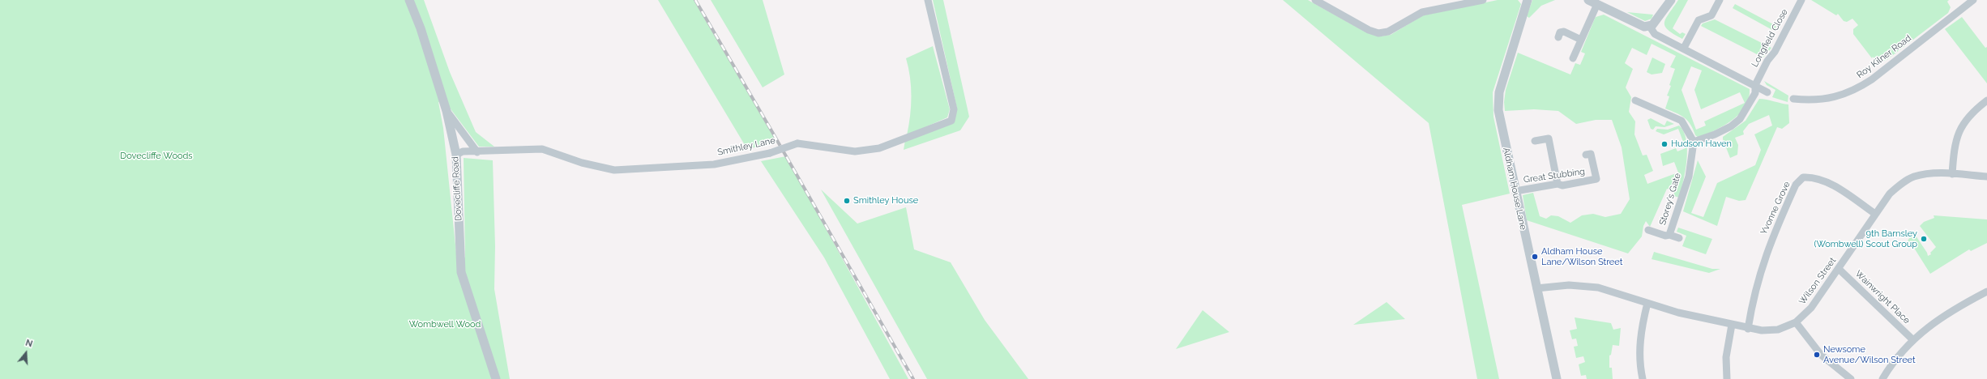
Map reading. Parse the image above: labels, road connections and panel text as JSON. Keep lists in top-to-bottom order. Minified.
{"streets":{"street":["Longfield Close","Roy Kilner Road","Smithley Lane","Great Stubbing","Dovecliffe Road","Aldham House Lane","Storey's Gate","Yvonne Grove","Wilson Street","Wainwright Place"]},"crossings":[["Smithley Lane","Dovecliffe Road"],["Great Stubbing","Aldham House Lane"],["Aldham House Lane","Wilson Street"],["Yvonne Grove","Wilson Street"],["Wilson Street","Wainwright Place"]],"parks":["Dovecliffe Woods","Wombwell Wood"],"places":["Hudson Haven","Smithley House","9th Barnsley (Wombwell) Scout Group","Aldham House Lane/Wilson Street","Newsome Avenue/Wilson Street"],"north":"top"}
